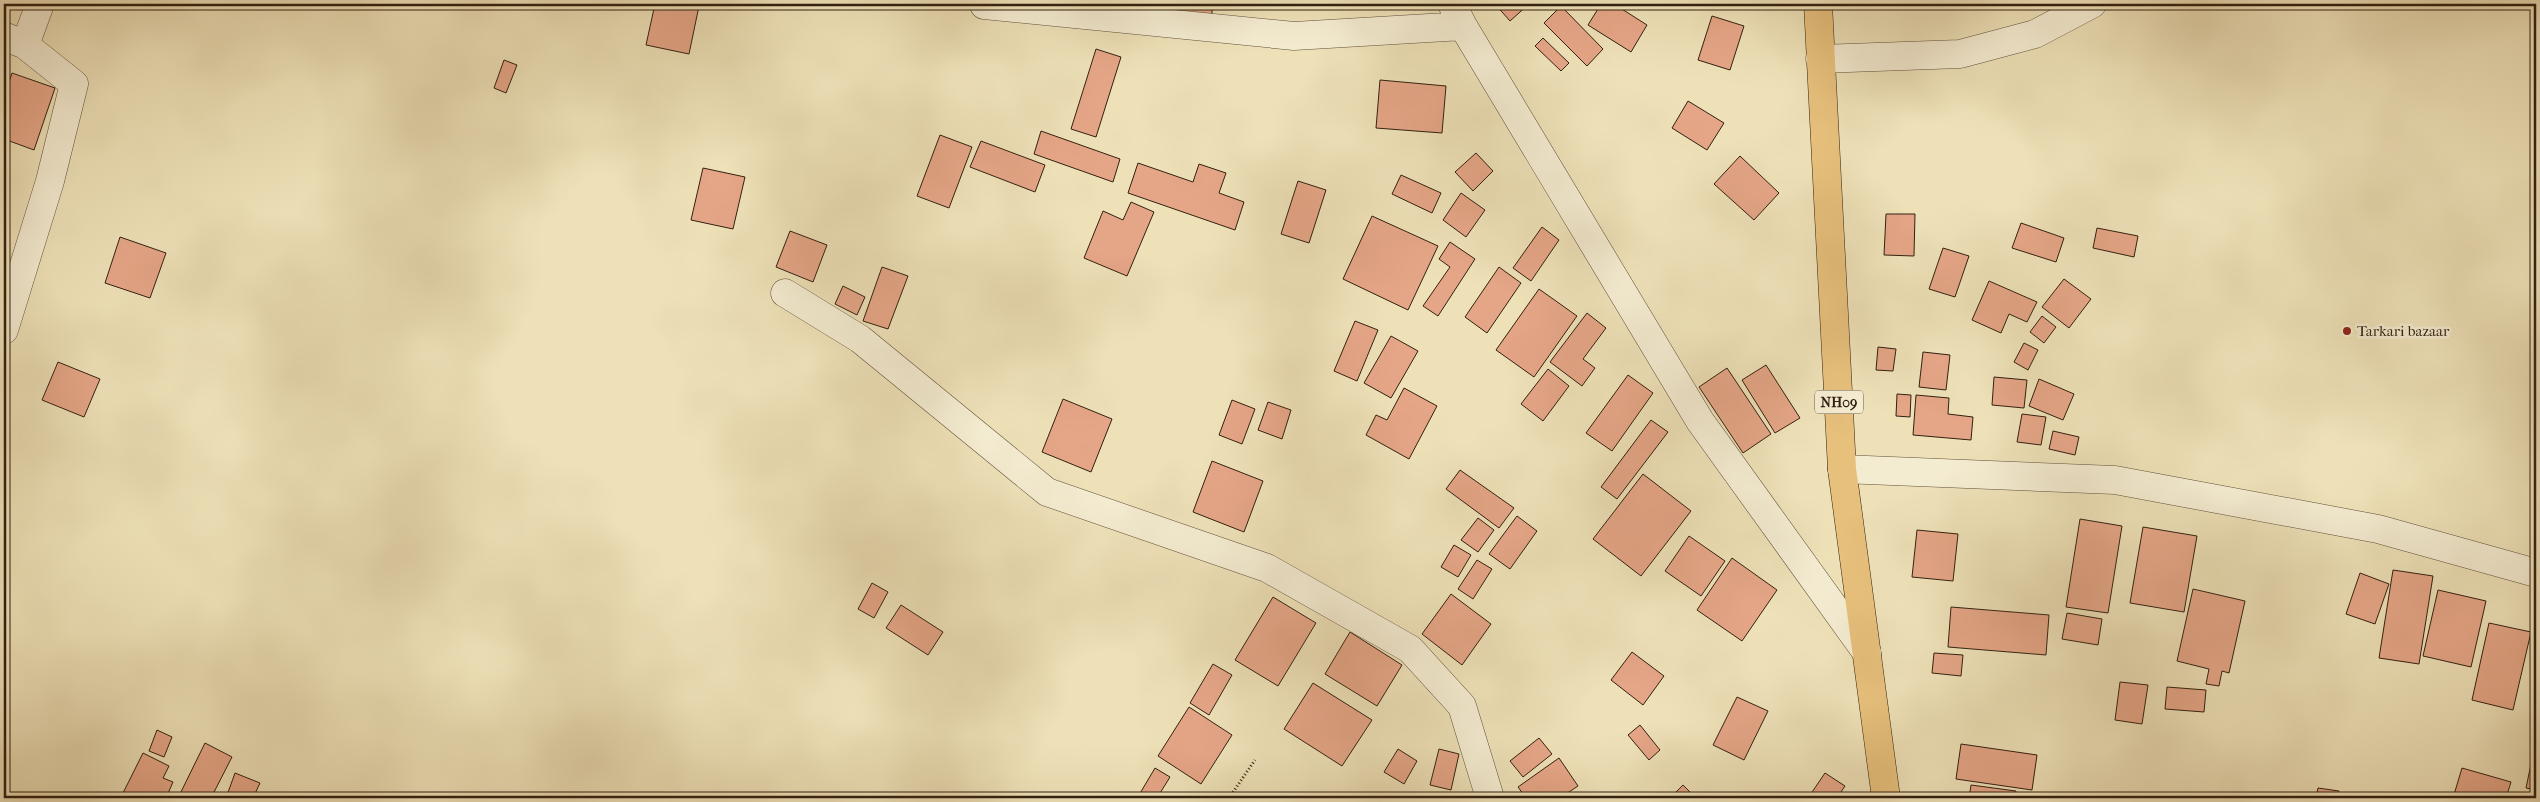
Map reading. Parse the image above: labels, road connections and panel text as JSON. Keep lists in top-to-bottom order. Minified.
{"streets":{"main road":["NH09"]},"places":["Tarkari bazaar"]}
